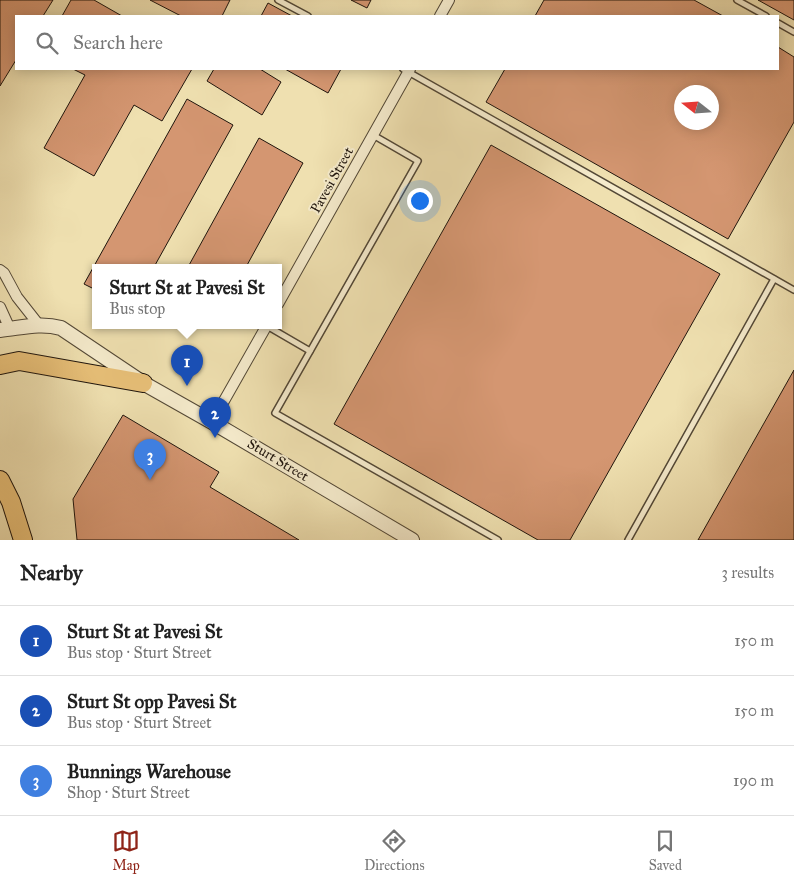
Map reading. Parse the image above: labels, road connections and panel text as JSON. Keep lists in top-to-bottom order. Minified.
{"streets":{"street":["Pavesi Street","Sturt Street"]},"north":"left","page":{"search":"Search here","popup":["Sturt St at Pavesi St","Bus stop"],"pins":["1","2","3"],"heading":["Nearby","3 results"],"list":[{"mark":"1","name":"Sturt St at Pavesi St","note":"Bus stop · Sturt Street","value":"150 m"},{"mark":"2","name":"Sturt St opp Pavesi St","note":"Bus stop · Sturt Street","value":"150 m"},{"mark":"3","name":"Bunnings Warehouse","note":"Shop · Sturt Street","value":"190 m"}],"nav":["Map","Directions","Saved"]}}
